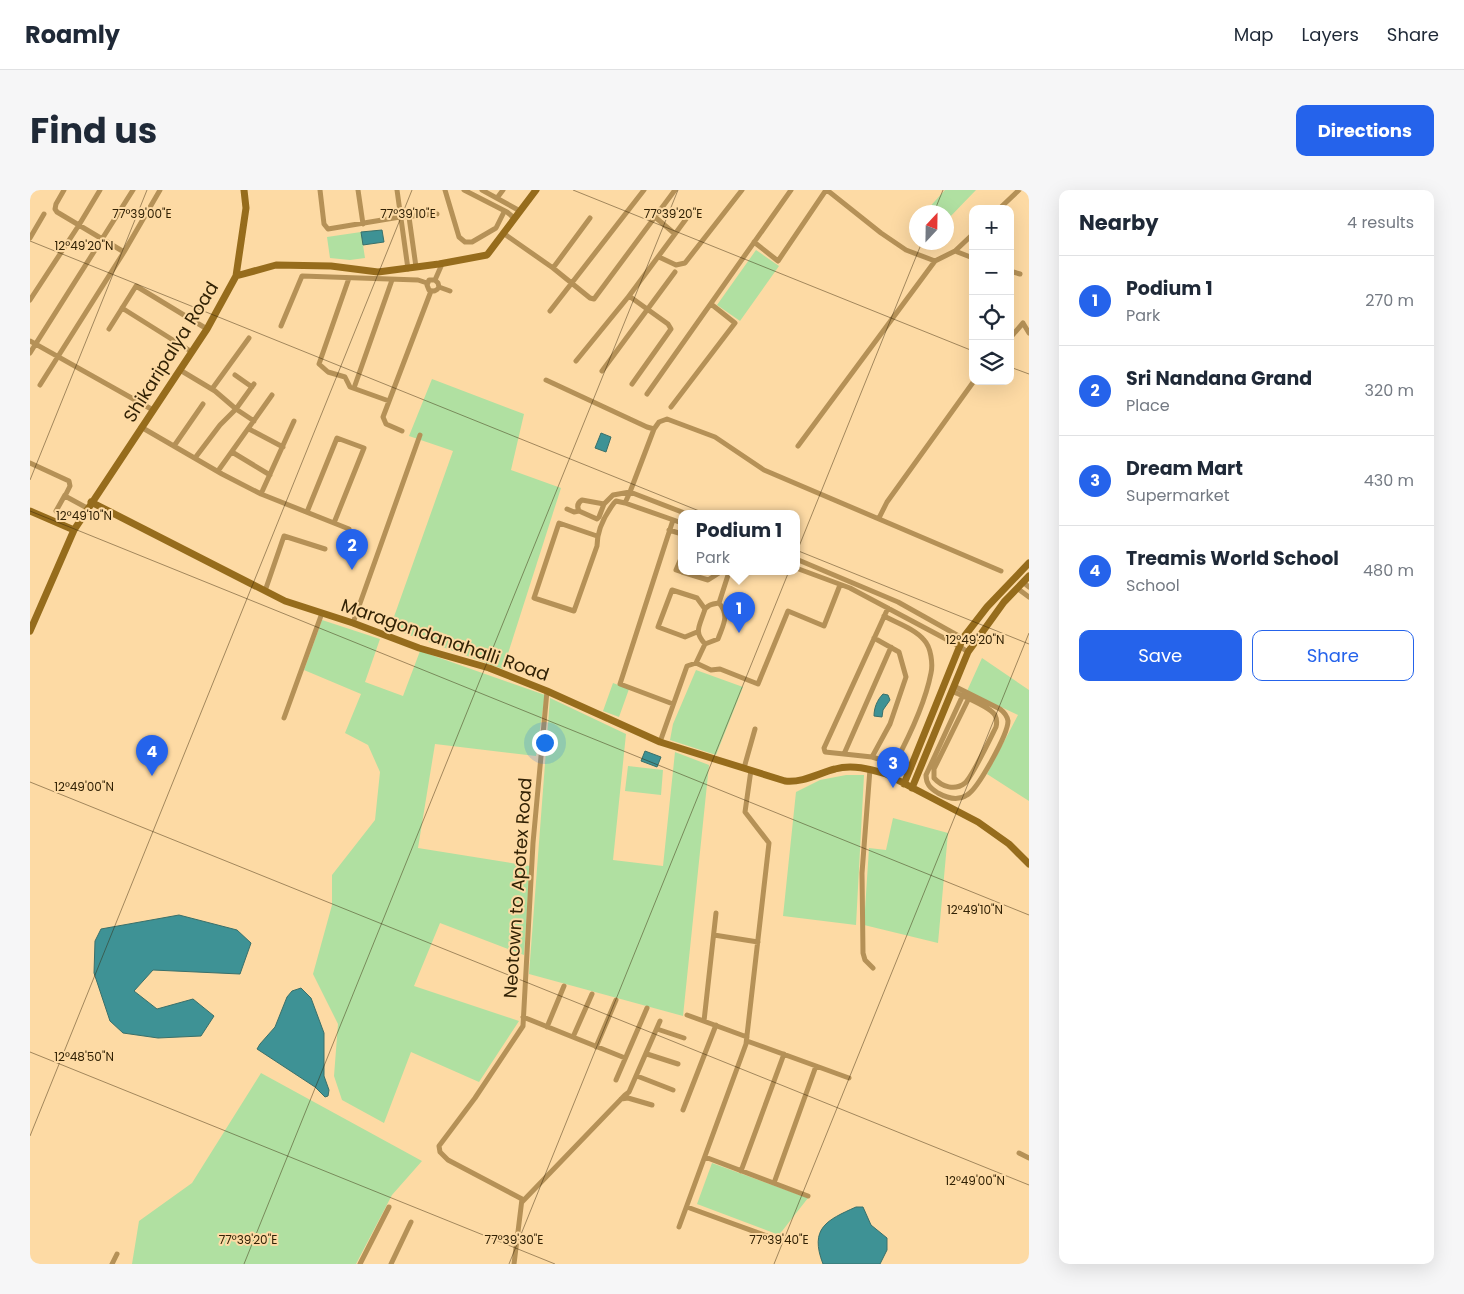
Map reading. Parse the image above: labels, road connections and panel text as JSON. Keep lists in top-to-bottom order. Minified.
{"streets":{"street":["Shikaripalya Road","Maragondanahalli Road","Neotown to Apotex Road"]},"crossings":[["Shikaripalya Road","Maragondanahalli Road"],["Maragondanahalli Road","Neotown to Apotex Road"]],"north":"top","page":{"header":"Roamly","nav":["Map","Layers","Share"],"title":"Find us","buttons":["Directions",["Save","Share"]],"heading":["Nearby","4 results"],"map_buttons":["+","−"],"list":[{"mark":"1","name":"Podium 1","note":"Park","value":"270 m"},{"mark":"2","name":"Sri Nandana Grand","note":"Place","value":"320 m"},{"mark":"3","name":"Dream Mart","note":"Supermarket","value":"430 m"},{"mark":"4","name":"Treamis World School","note":"School","value":"480 m"}],"popup":["Podium 1","Park"],"pins":["2","1","4","3"]},"coordinates":["77°39'00\"E","77°39'10\"E","77°39'20\"E","12°49'20\"N","12°49'10\"N","12°49'00\"N","12°48'50\"N","77°39'30\"E","77°39'40\"E"]}
